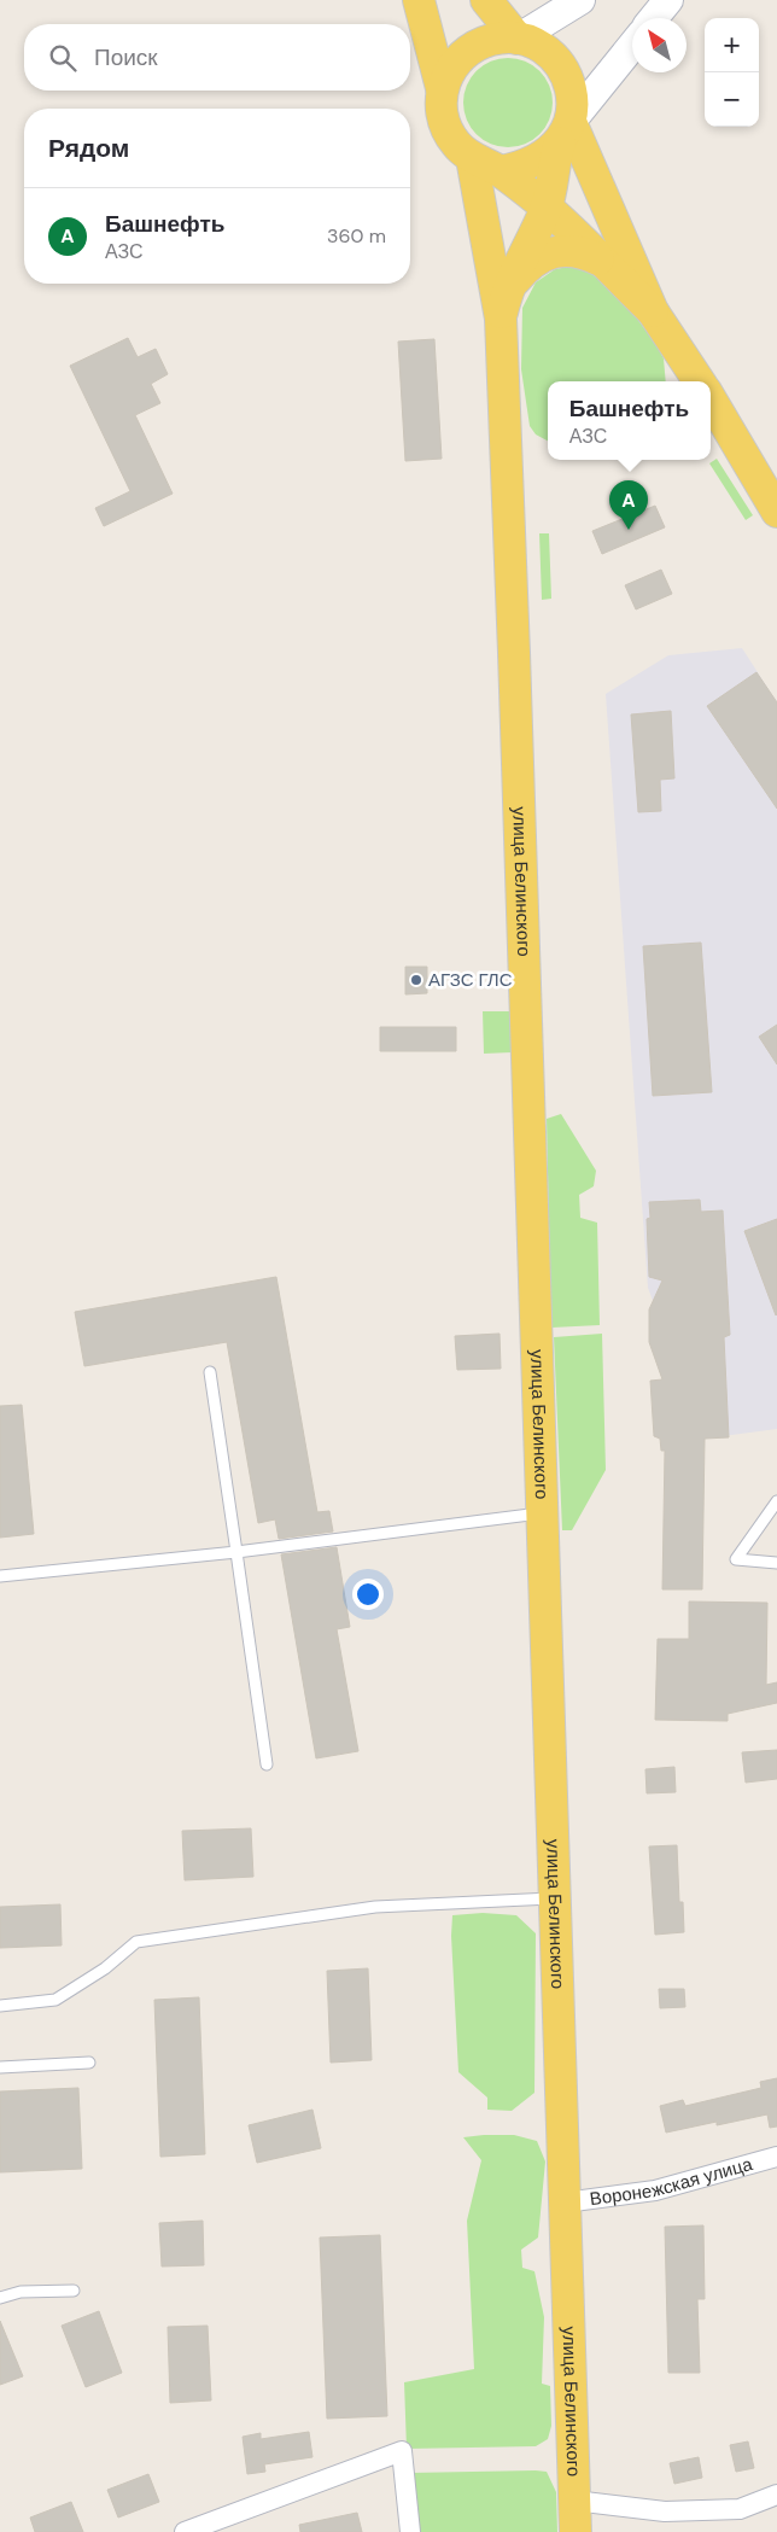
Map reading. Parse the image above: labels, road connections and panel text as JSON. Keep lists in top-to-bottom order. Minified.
{"streets":{"main road":["улица Белинского"],"street":["Воронежская улица"]},"crossings":[["улица Белинского","Воронежская улица"]],"places":["АГЗС ГЛС"],"north":"top left","page":{"map_buttons":["+","−"],"search":"Поиск","heading":"Рядом","list":[{"mark":"A","name":"Башнефть","note":"АЗС","value":"360 m"}],"popup":["Башнефть","АЗС"],"pins":"A"}}
